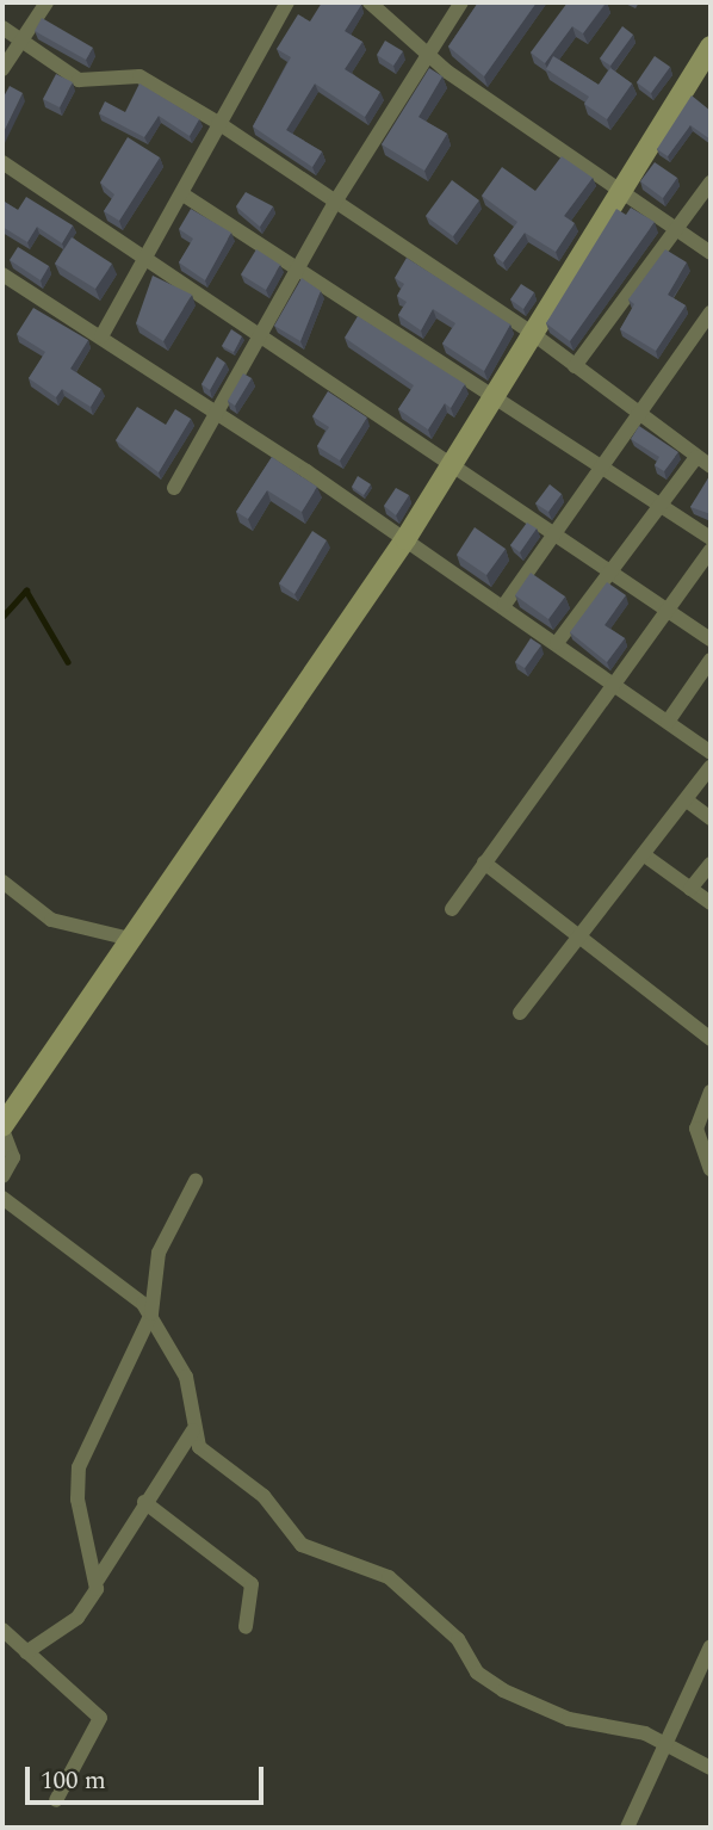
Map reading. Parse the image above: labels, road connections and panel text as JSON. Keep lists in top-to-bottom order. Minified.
{"scale_bar":"100 m"}
